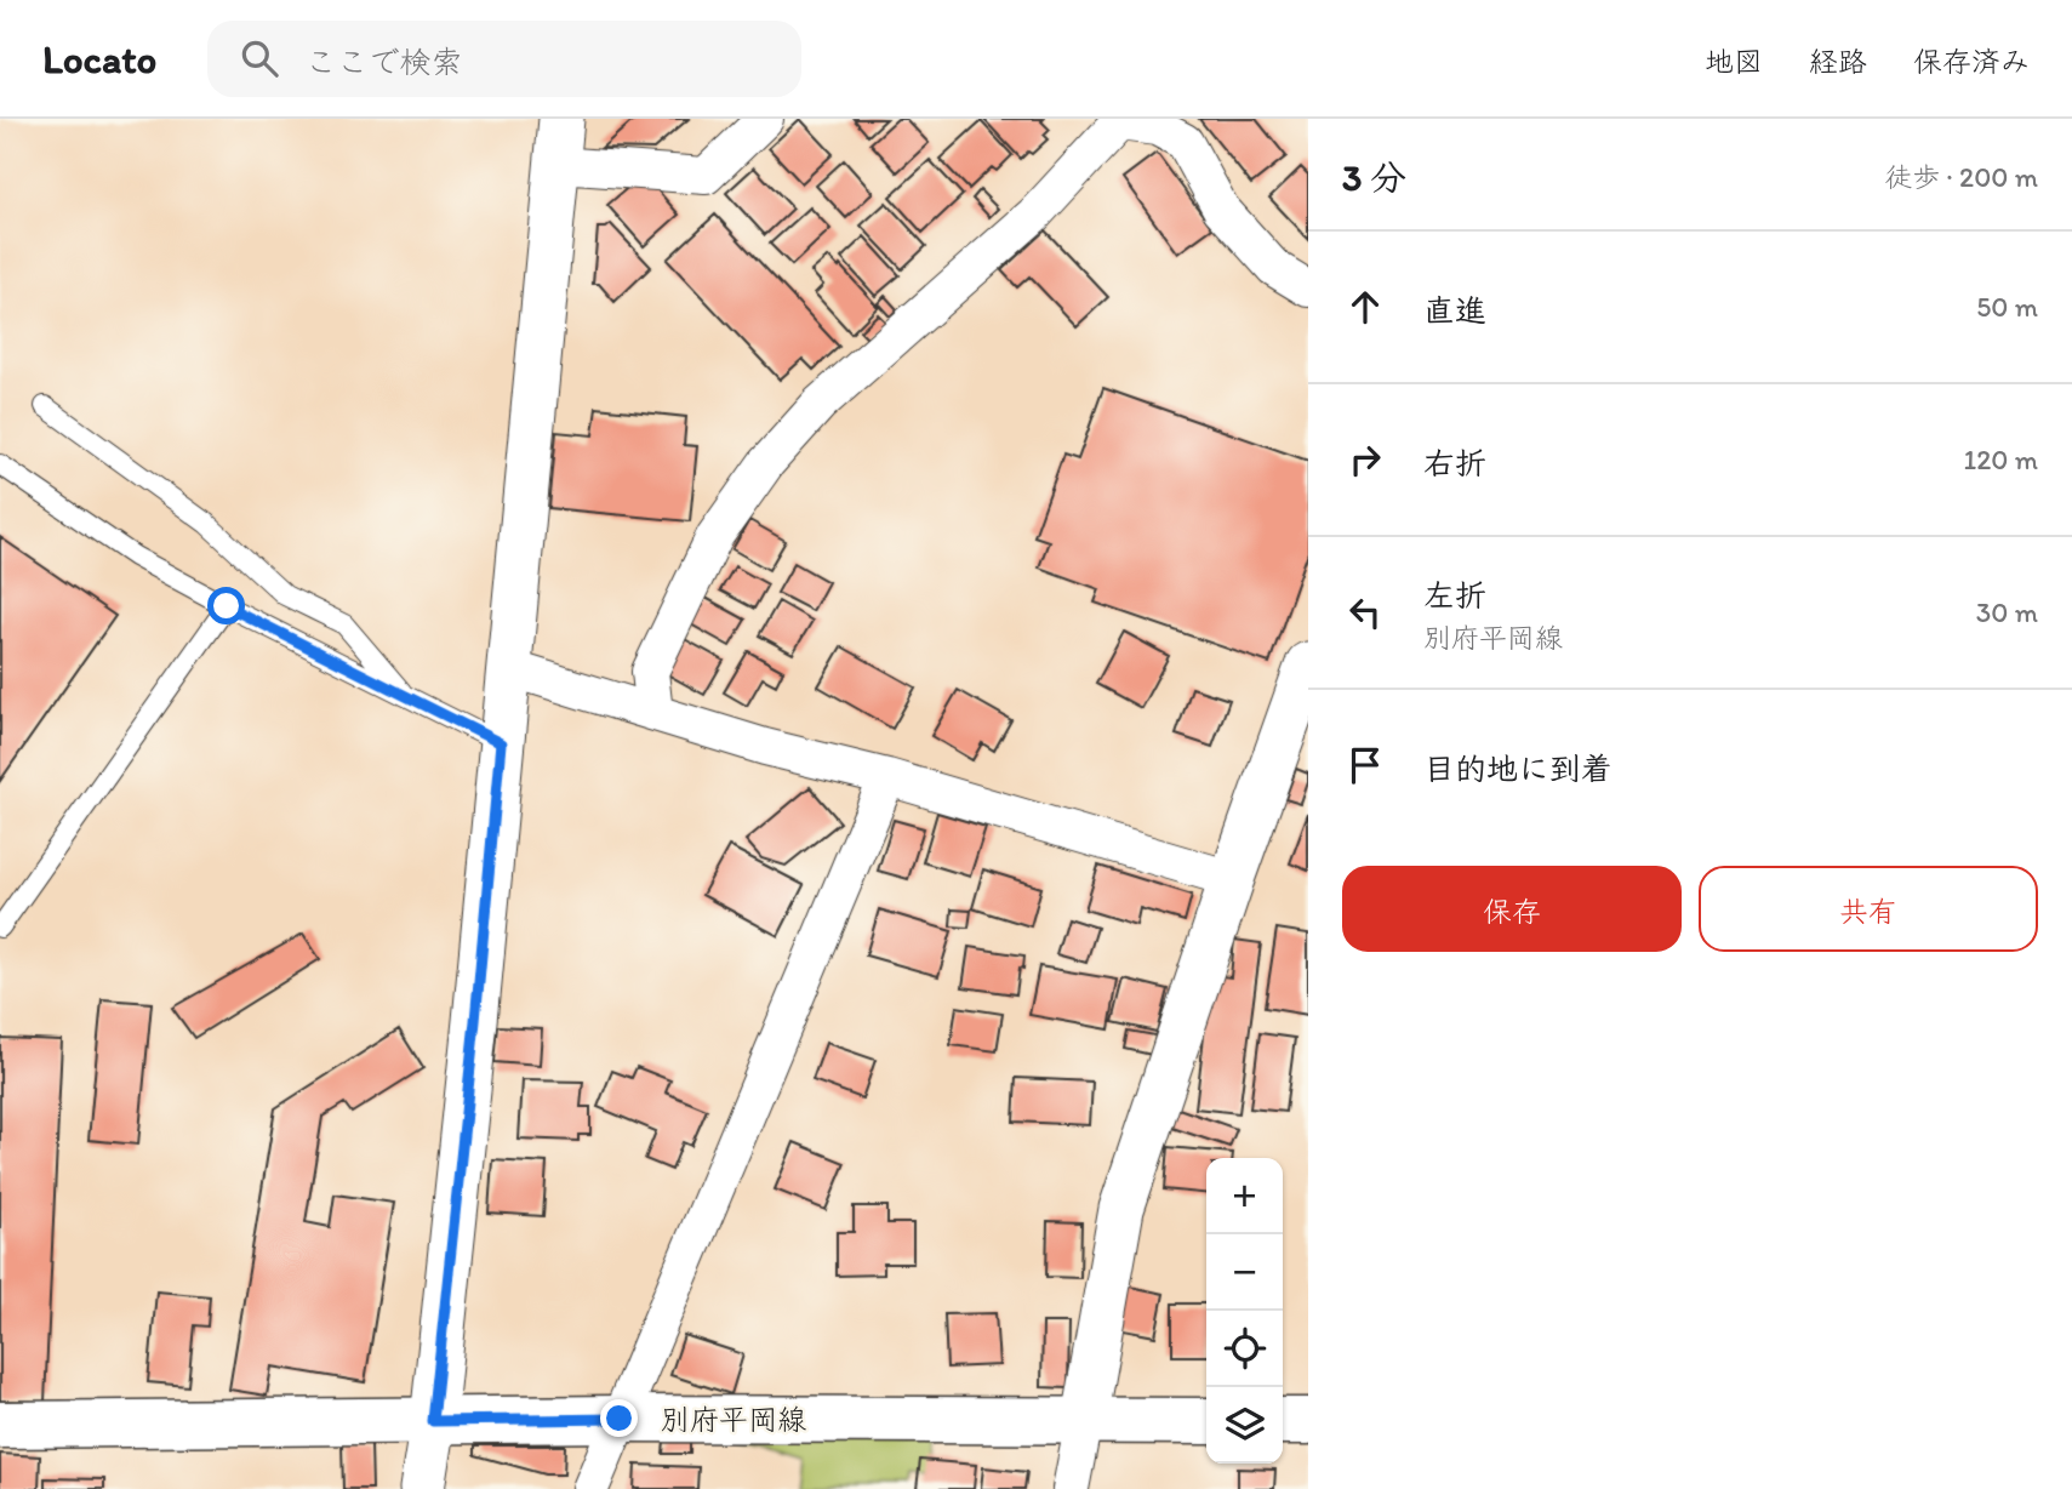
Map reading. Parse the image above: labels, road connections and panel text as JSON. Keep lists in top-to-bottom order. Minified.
{"streets":{"main road":["別府平岡線"]},"page":{"header":"Locato","search":"ここで検索","nav":["地図","経路","保存済み"],"heading":["3 分","徒歩 · 200 m"],"list":[["直進","50 m"],["右折","120 m"],["左折","別府平岡線","30 m"],"目的地に到着"],"buttons":["保存","共有"],"map_buttons":["+","−"]}}
